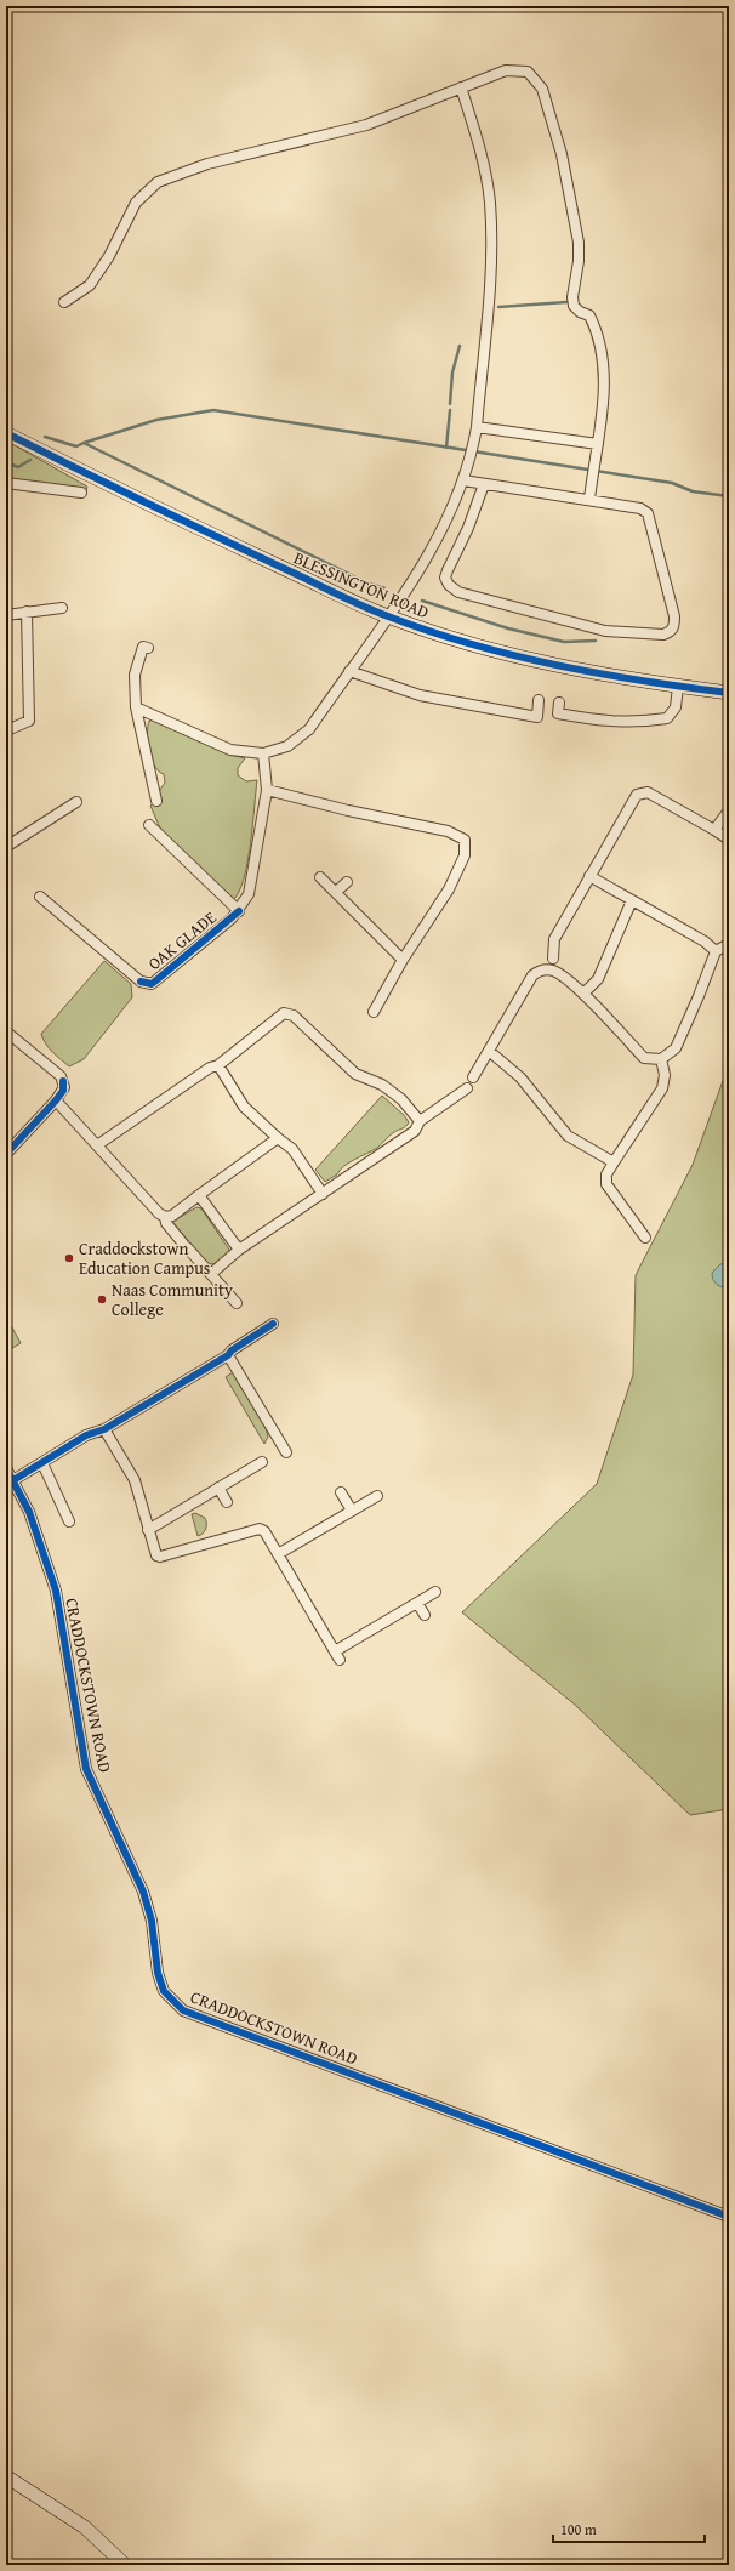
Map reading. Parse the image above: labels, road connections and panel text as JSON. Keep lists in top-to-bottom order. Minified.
{"streets":{"main road":["BLESSINGTON ROAD"],"street":["OAK GLADE","CRADDOCKSTOWN ROAD"]},"places":["Craddockstown Education Campus","Naas Community College"],"scale_bar":"100 m"}
